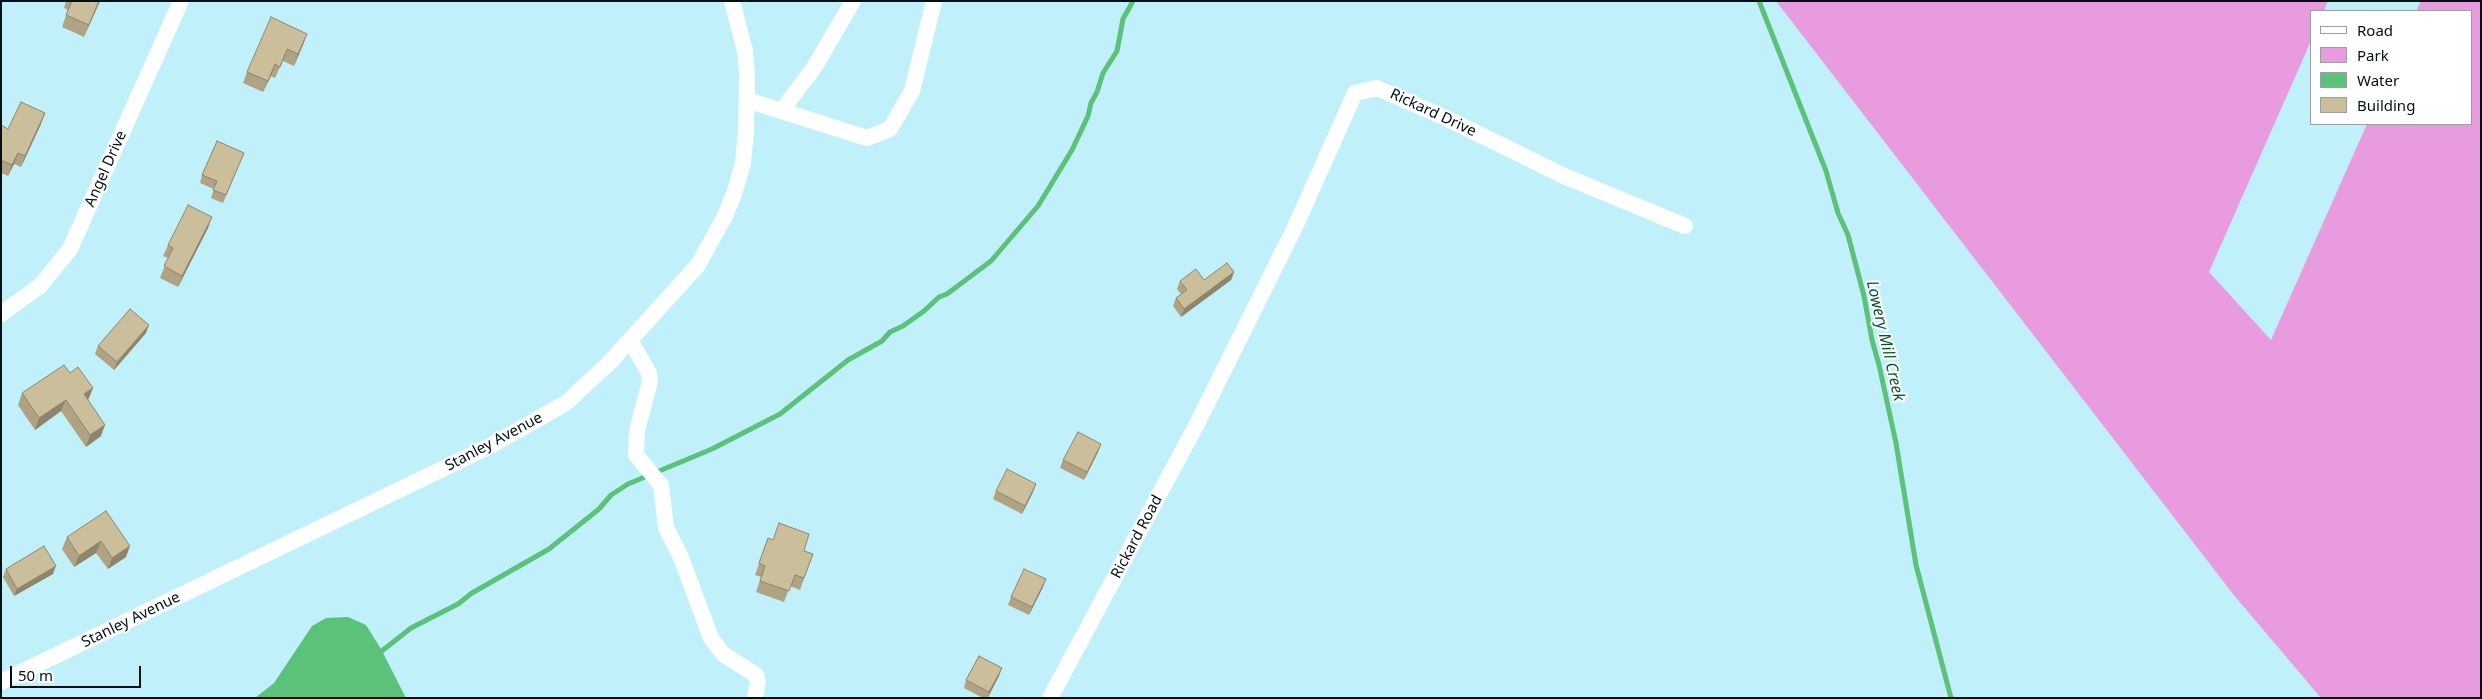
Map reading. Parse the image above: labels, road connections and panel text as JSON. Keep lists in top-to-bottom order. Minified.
{"streets":{"street":["Rickard Drive","Angel Drive","Stanley Avenue","Rickard Road"]},"crossings":[["Rickard Drive","Rickard Road"]],"water":["Lowery Mill Creek"],"legend":["Road","Park","Water","Building"],"scale_bar":"50 m"}
